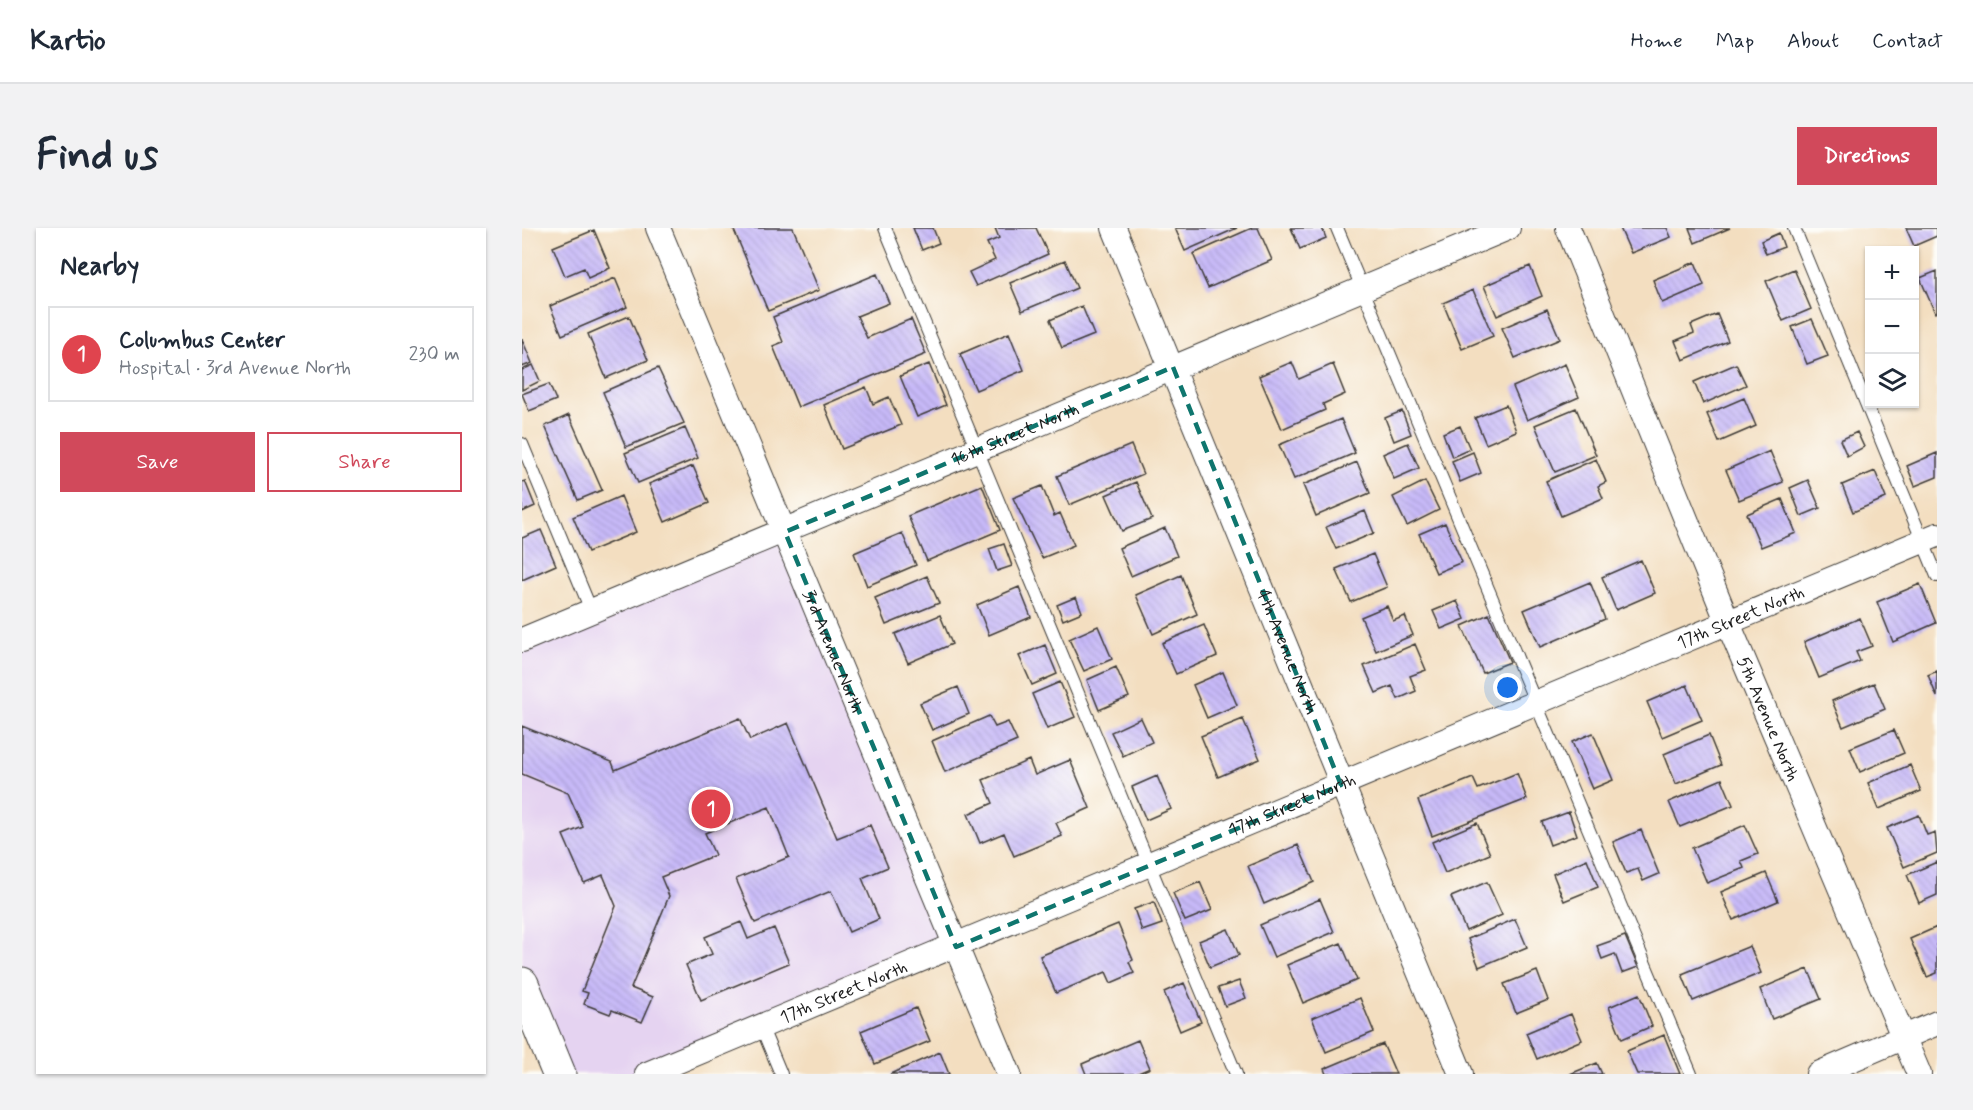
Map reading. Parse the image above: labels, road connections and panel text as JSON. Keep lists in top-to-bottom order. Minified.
{"streets":{"street":["16th Street North","17th Street North","3rd Avenue North","4th Avenue North","5th Avenue North"]},"crossings":[["16th Street North","3rd Avenue North"],["16th Street North","4th Avenue North"],["17th Street North","3rd Avenue North"],["17th Street North","4th Avenue North"],["17th Street North","5th Avenue North"]],"page":{"header":"Kartio","nav":["Home","Map","About","Contact"],"buttons":["Directions",["Save","Share"]],"title":"Find us","heading":"Nearby","map_buttons":["+","−"],"list":[{"mark":"1","name":"Columbus Center","note":"Hospital · 3rd Avenue North","value":"230 m"}],"pins":"1"}}
